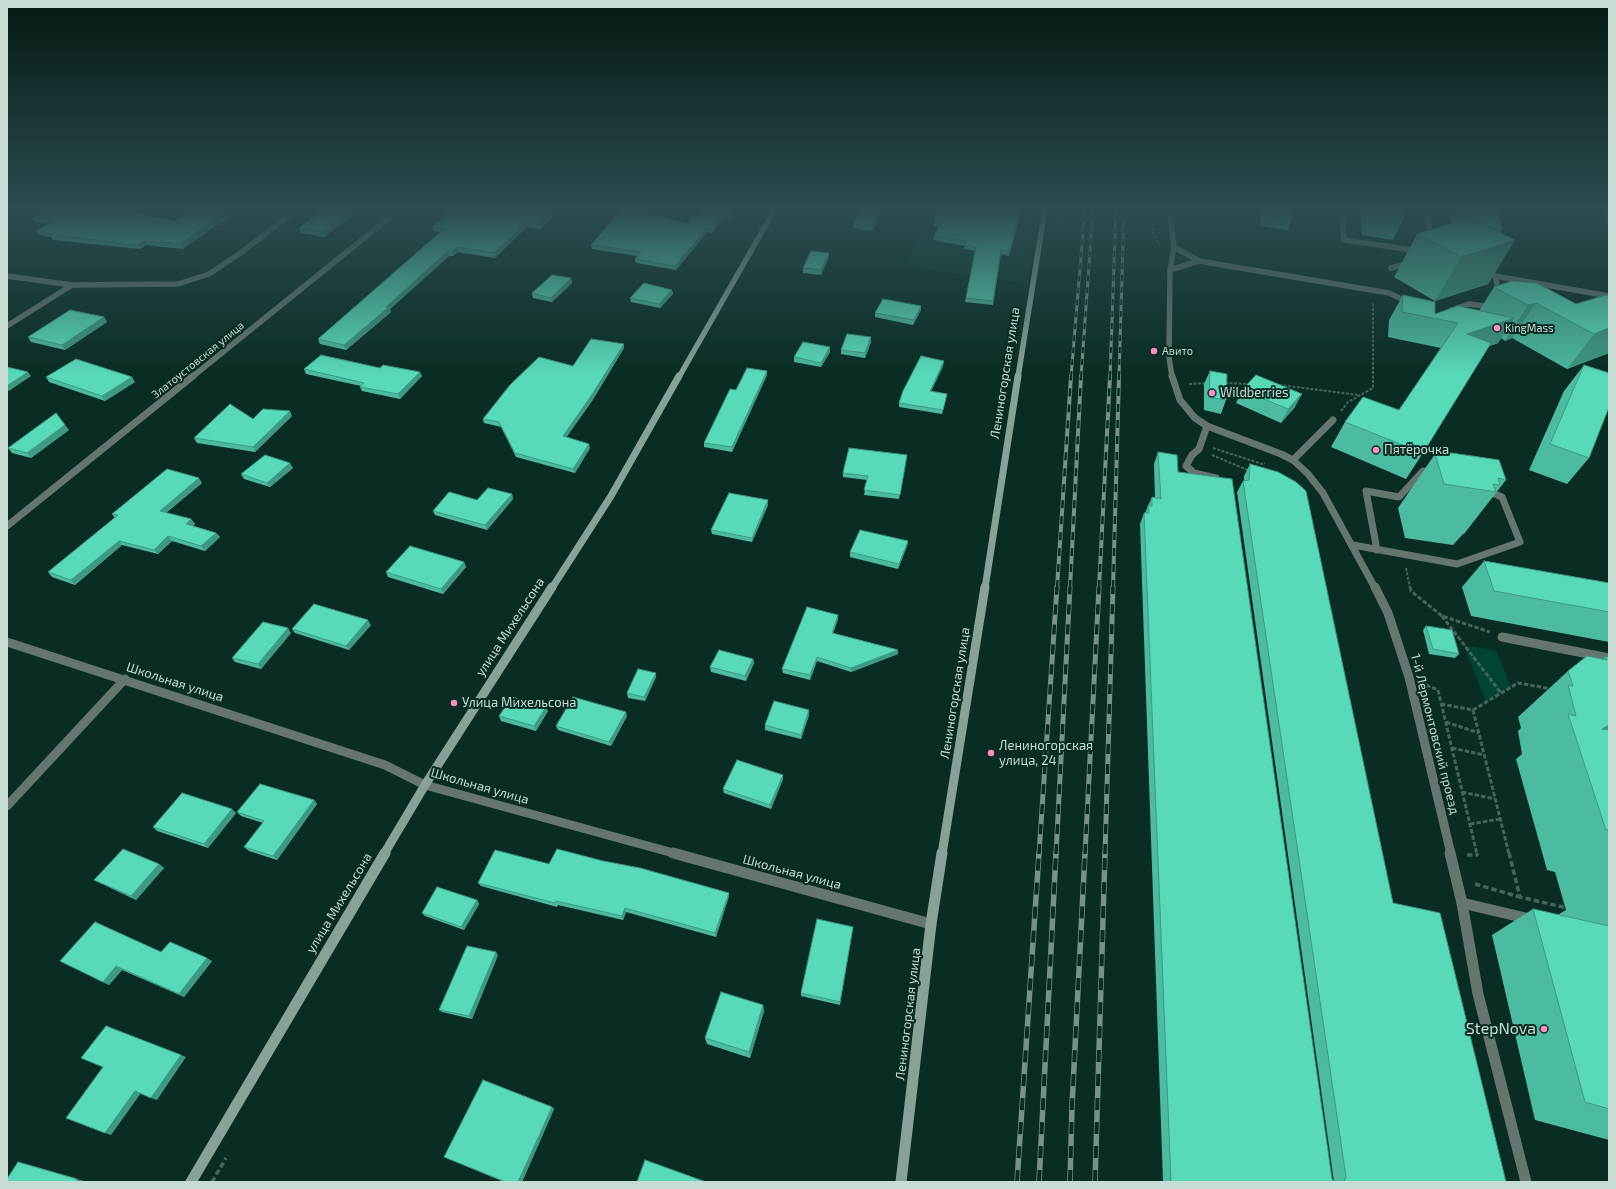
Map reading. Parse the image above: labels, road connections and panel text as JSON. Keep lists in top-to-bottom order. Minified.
{"streets":{"street":["Златоустовская улица","Лениногорская улица","улица Михельсона","Школьная улица","1-й Лермонтовский проезд"]},"crossings":[["Лениногорская улица","Школьная улица"],["улица Михельсона","Школьная улица"]],"places":["KingMass","Авито","Wildberries","Пятёрочка","Улица Михельсона","Лениногорская улица, 24","StepNova"]}
